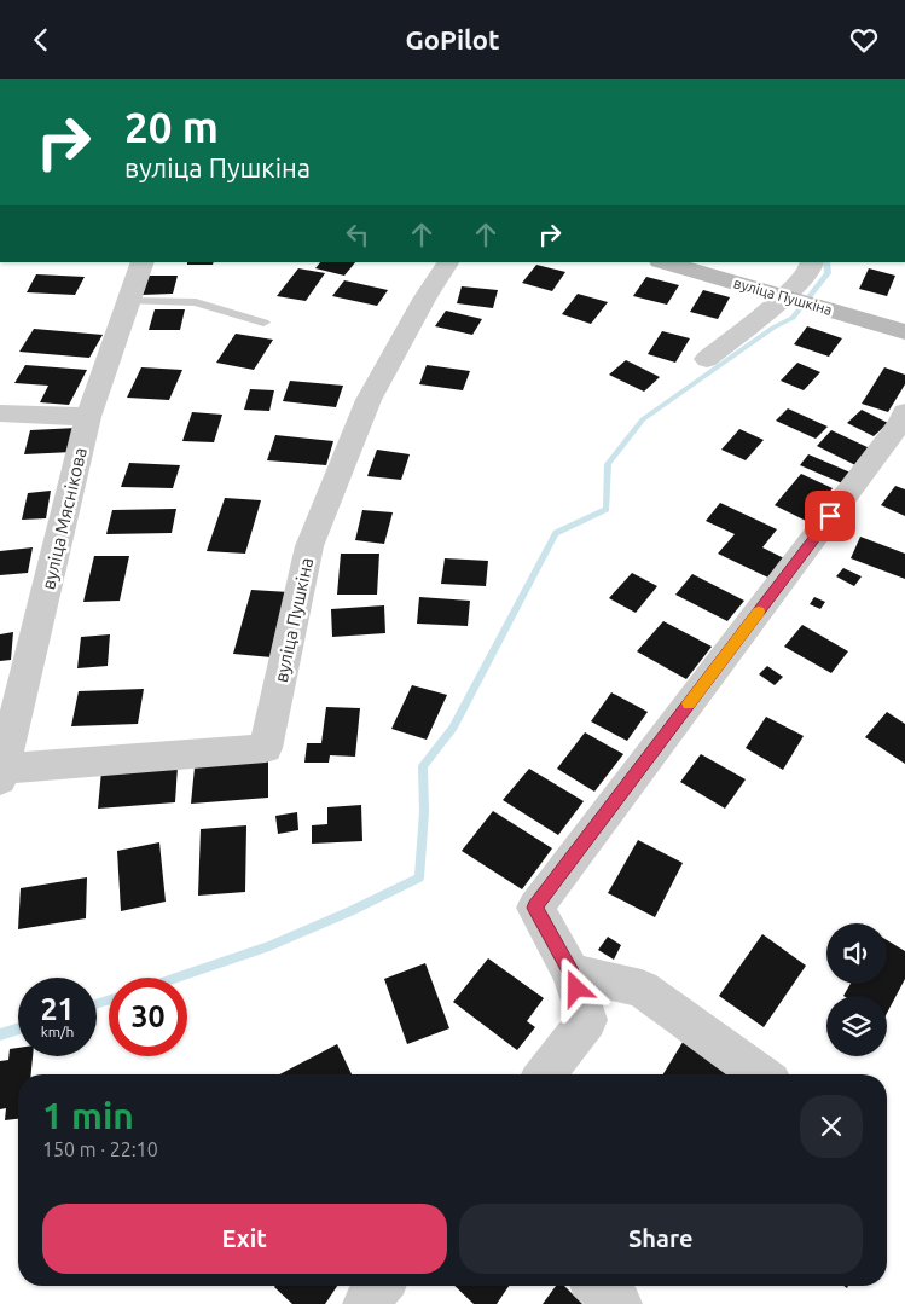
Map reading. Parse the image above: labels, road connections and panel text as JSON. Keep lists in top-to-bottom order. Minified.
{"streets":{"main road":["вуліца Пушкіна"],"street":["вуліца Мяснікова"]},"crossings":[["вуліца Пушкіна","вуліца Мяснікова"]],"page":{"header":"GoPilot","turn":["20 m","вуліца Пушкіна"],"speed":"21 km/h","limit":"30","heading":["1 min","150 m · 22:10"],"buttons":["Exit","Share"]}}
